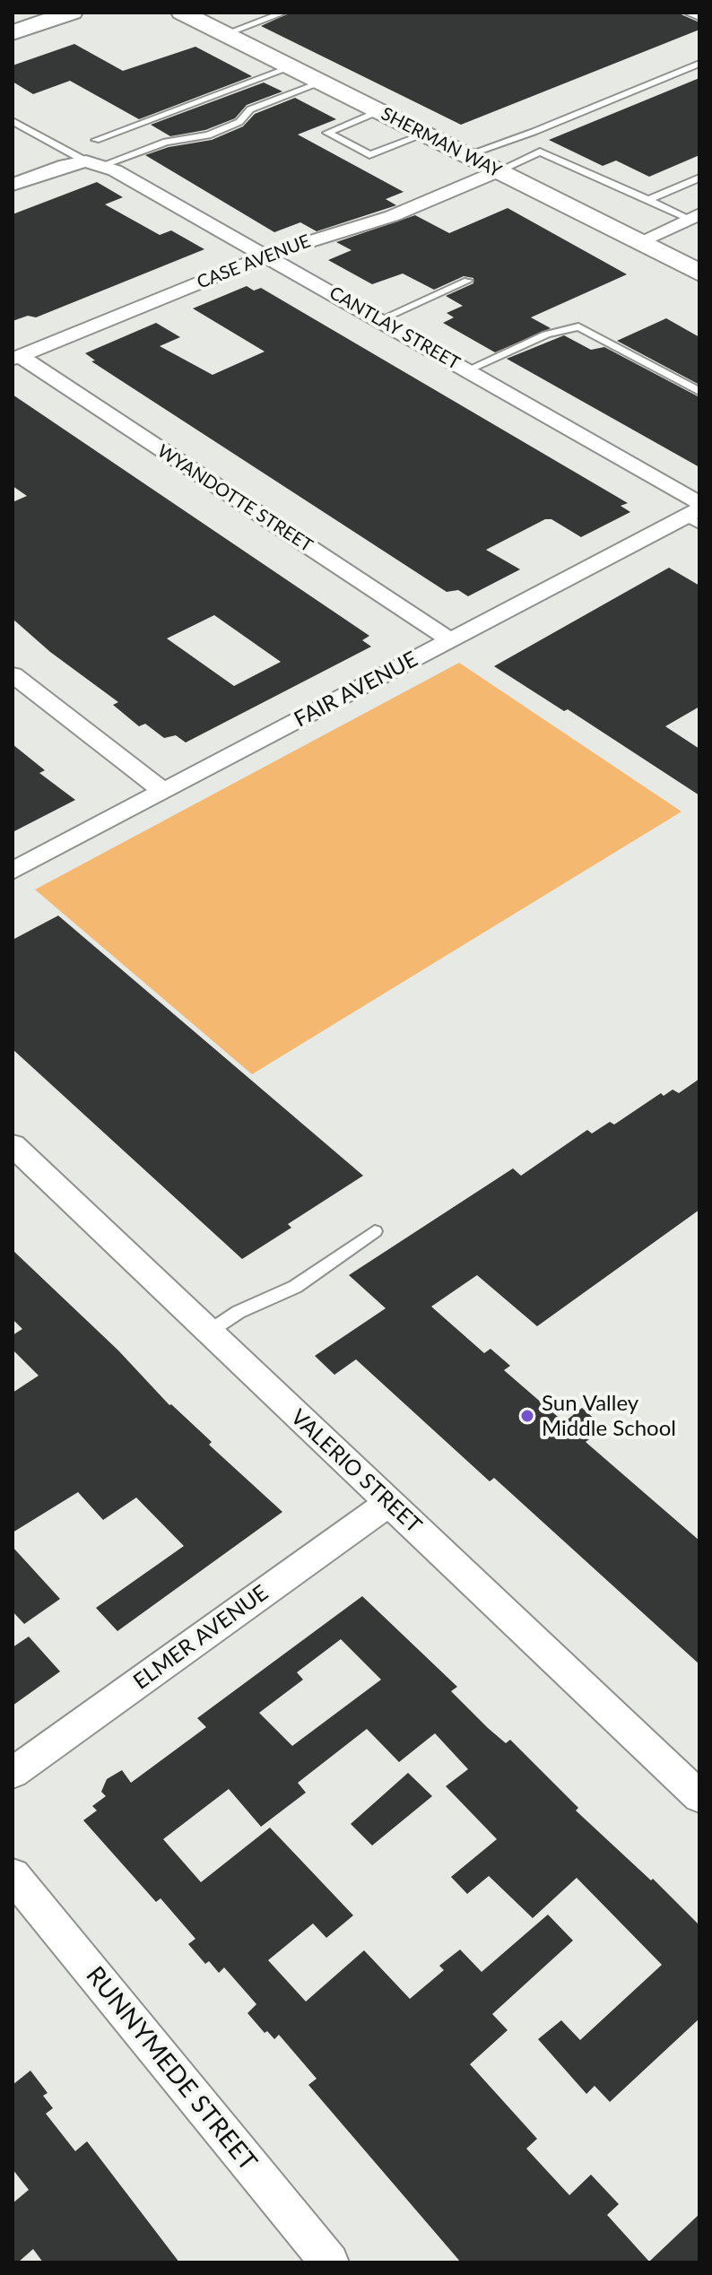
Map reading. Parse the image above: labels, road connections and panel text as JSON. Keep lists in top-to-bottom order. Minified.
{"streets":{"main road":["SHERMAN WAY"],"street":["CASE AVENUE","CANTLAY STREET","WYANDOTTE STREET","FAIR AVENUE","VALERIO STREET","ELMER AVENUE","RUNNYMEDE STREET"]},"crossings":[["SHERMAN WAY","CASE AVENUE"],["CASE AVENUE","CANTLAY STREET"],["CASE AVENUE","WYANDOTTE STREET"],["CANTLAY STREET","FAIR AVENUE"],["WYANDOTTE STREET","FAIR AVENUE"],["VALERIO STREET","ELMER AVENUE"]],"places":["Sun Valley Middle School"]}
